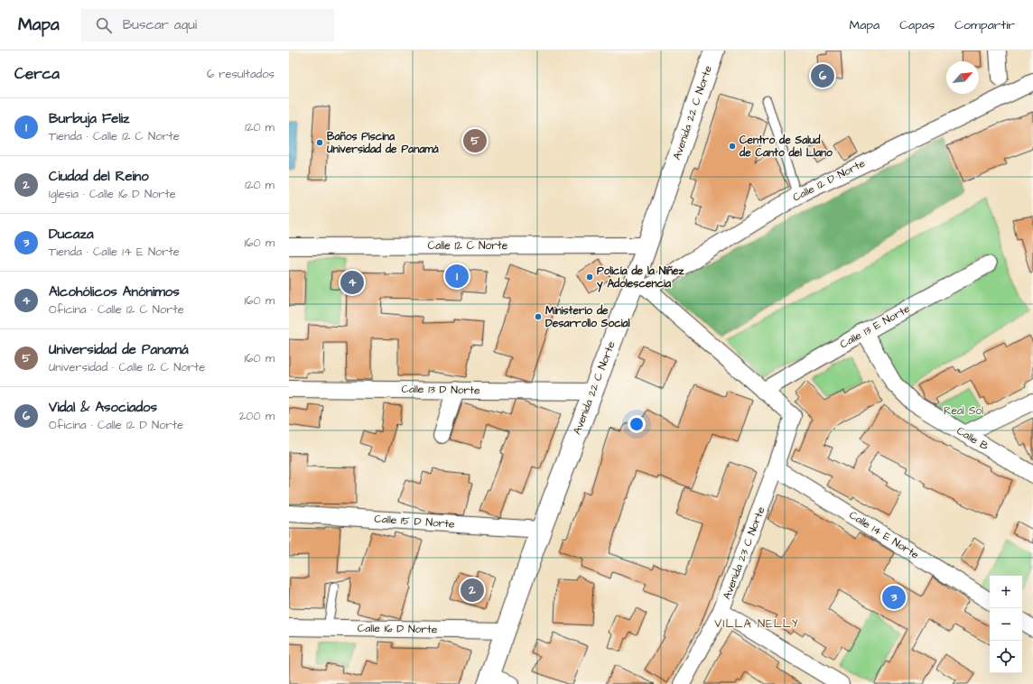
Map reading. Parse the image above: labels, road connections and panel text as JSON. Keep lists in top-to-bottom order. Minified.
{"streets":{"street":["Avenida 22 C Norte","Calle 12 D Norte","Calle 12 C Norte","Calle 13 E Norte","Calle 13 D Norte","Calle B","Calle 15 D Norte","Calle 14 E Norte","Avenida 23 C Norte","Calle 16 D Norte"]},"crossings":[["Avenida 22 C Norte","Calle 12 D Norte"],["Avenida 22 C Norte","Calle 12 C Norte"],["Avenida 22 C Norte","Calle 13 D Norte"],["Avenida 22 C Norte","Calle 15 D Norte"],["Avenida 22 C Norte","Calle 16 D Norte"],["Calle 13 E Norte","Calle B"],["Calle 13 E Norte","Avenida 23 C Norte"],["Calle 14 E Norte","Avenida 23 C Norte"]],"districts":["VILLA NELLY"],"parks":["Real Sol"],"places":["Baños Piscina Universidad de Panamá","Centro de Salud de Canto del Llano","Policía de la Niñez y Adolescencia","Ministerio de Desarrollo Social"],"north":"top right","page":{"header":"Mapa","search":"Buscar aquí","nav":["Mapa","Capas","Compartir"],"heading":["Cerca","6 resultados"],"pins":["6","5","1","4","2","3"],"list":[{"mark":"1","name":"Burbuja Feliz","note":"Tienda · Calle 12 C Norte","value":"120 m"},{"mark":"2","name":"Ciudad del Reino","note":"Iglesia · Calle 16 D Norte","value":"120 m"},{"mark":"3","name":"Ducaza","note":"Tienda · Calle 14 E Norte","value":"160 m"},{"mark":"4","name":"Alcohólicos Anónimos","note":"Oficina · Calle 12 C Norte","value":"160 m"},{"mark":"5","name":"Universidad de Panamá","note":"Universidad · Calle 12 C Norte","value":"160 m"},{"mark":"6","name":"Vidal & Asociados","note":"Oficina · Calle 12 D Norte","value":"200 m"}],"map_buttons":["+","−"]}}
